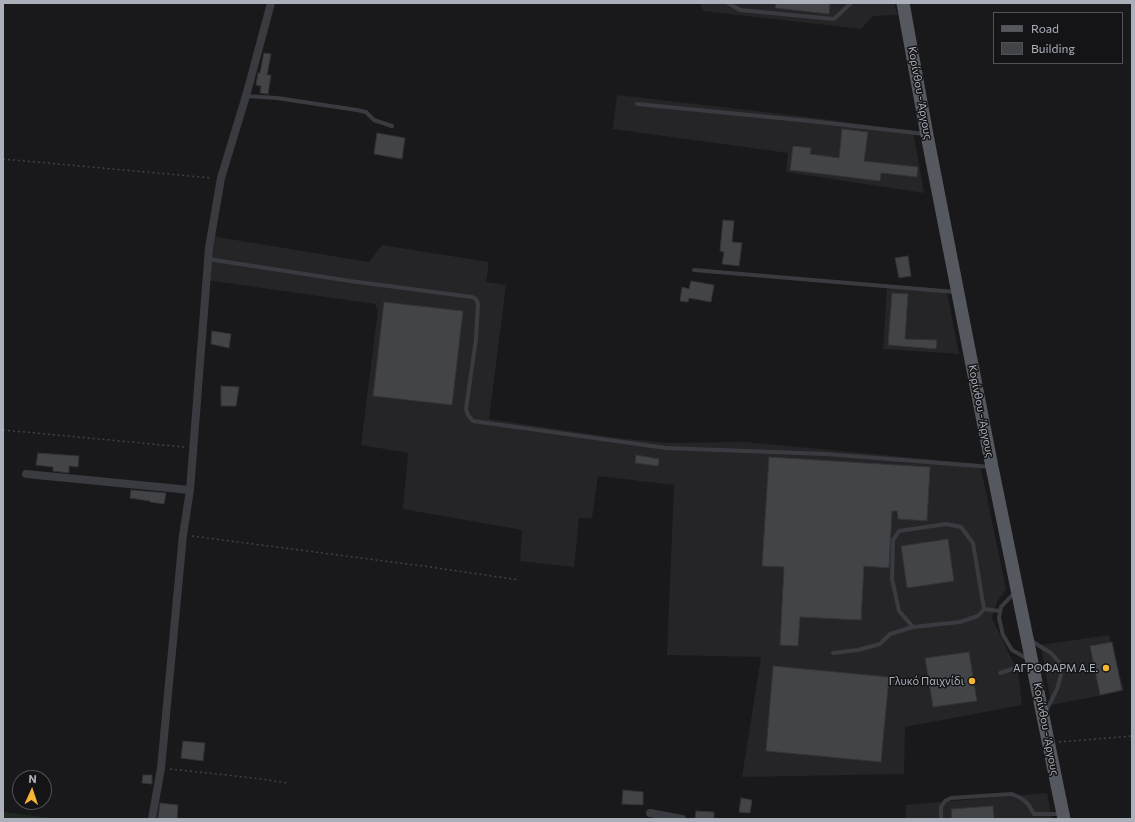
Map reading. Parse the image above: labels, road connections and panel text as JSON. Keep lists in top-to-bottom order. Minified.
{"streets":{"main road":["Κορίνθου - Άργους"]},"places":["ΑΓΡΟΦΑΡΜ Α.Ε.","Γλυκό Παιχνίδι"],"legend":["Road","Building"],"north":"top"}
